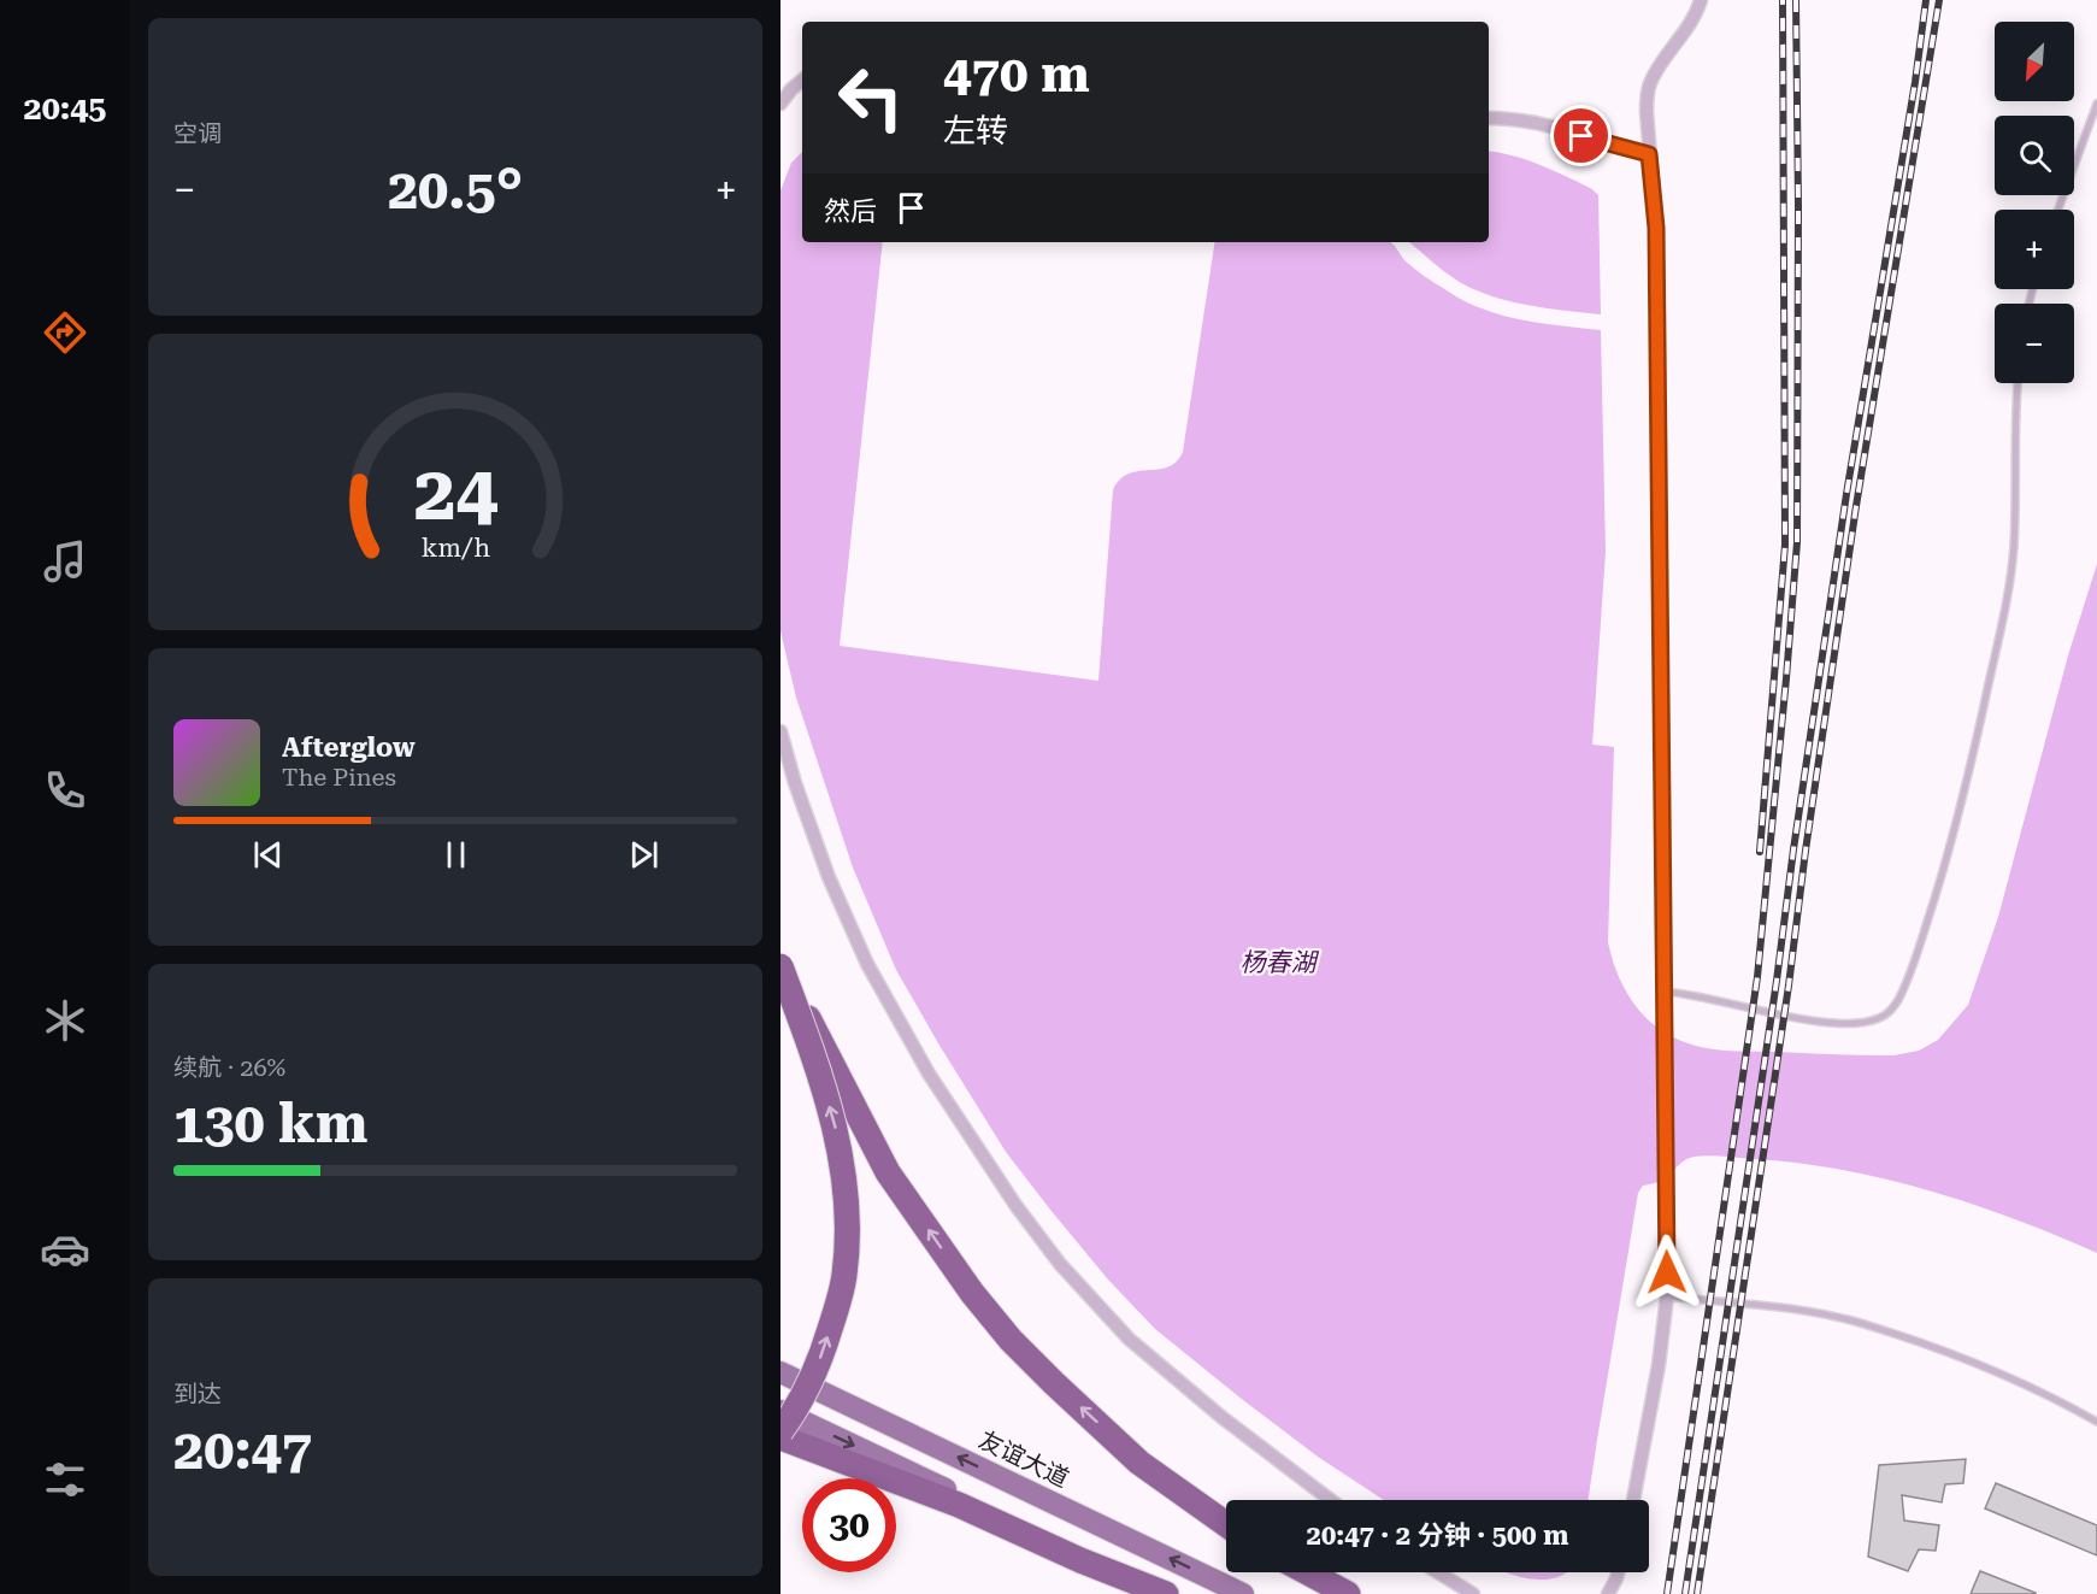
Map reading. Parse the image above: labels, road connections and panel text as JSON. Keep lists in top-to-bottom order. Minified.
{"streets":{"main road":["友谊大道"]},"water":["杨春湖"],"north":"bottom left","page":{"tabs":"20:45","tile":["空调",["续航 · 26%","130 km"],["到达","20:47"]],"map_buttons":["+","−"],"turn":["470 m","左转"],"heat":["−","20.5°","+"],"then":"然后","song":["Afterglow","The Pines"],"limit":"30","trip":"20:47 · 2 分钟 · 500 m","gauge":["24","km/h"]}}
